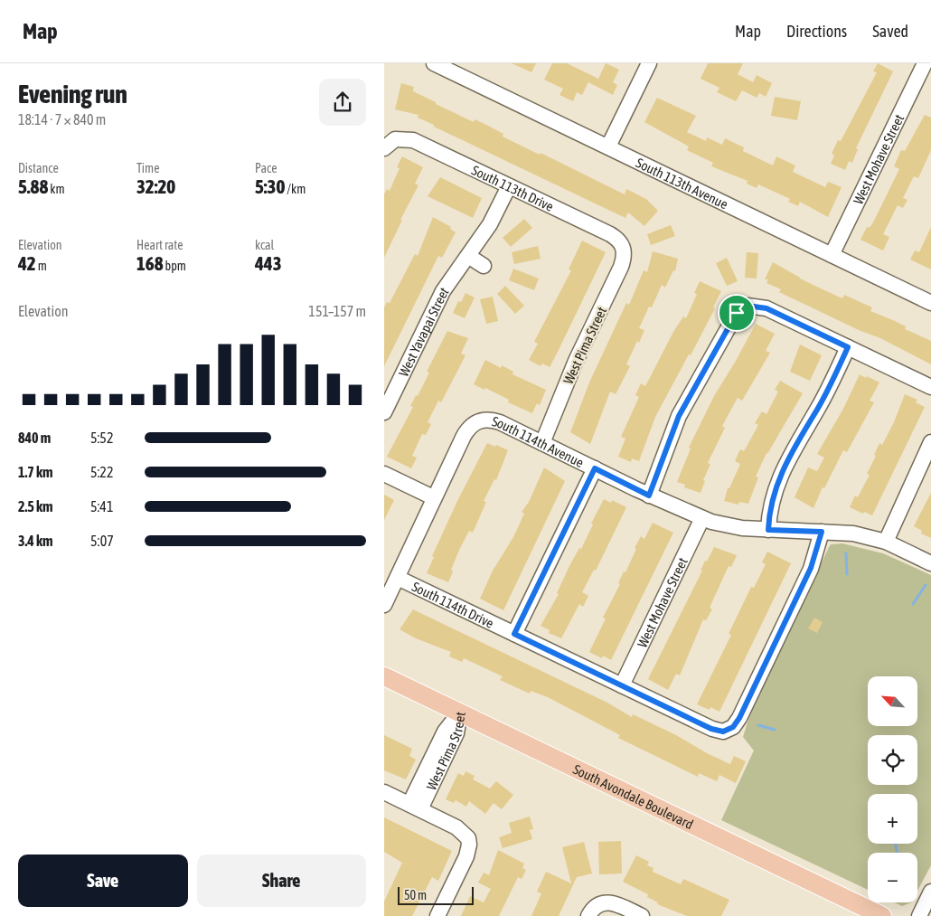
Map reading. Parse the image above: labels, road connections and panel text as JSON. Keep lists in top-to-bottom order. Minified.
{"streets":{"main road":["South Avondale Boulevard"],"street":["West Mohave Street","South 113th Avenue","South 113th Drive","West Yavapai Street","West Pima Street","South 114th Avenue","South 114th Drive"]},"crossings":[["West Mohave Street","South 113th Avenue"],["West Mohave Street","South 114th Avenue"],["West Mohave Street","South 114th Drive"],["South 113th Drive","West Yavapai Street"],["South 113th Drive","West Pima Street"],["West Pima Street","South 114th Avenue"],["West Pima Street","South Avondale Boulevard"],["South 114th Avenue","South 114th Drive"]],"scale_bar":"50 m","north":"top left","page":{"header":"Map","nav":["Map","Directions","Saved"],"heading":["Evening run","18:14 · 7 × 840 m"],"stats":[["Distance","5.88 km"],["Time","32:20"],["Pace","5:30 /km"],["Elevation","42 m"],["Heart rate","168 bpm"],["kcal","443"]],"chart":["Elevation","151–157 m"],"list":[{"name":"840 m","note":"5:52"},{"name":"1.7 km","note":"5:22"},{"name":"2.5 km","note":"5:41"},{"name":"3.4 km","note":"5:07"}],"map_buttons":["+","−"],"buttons":["Save","Share"],"scale":"50 m"}}
